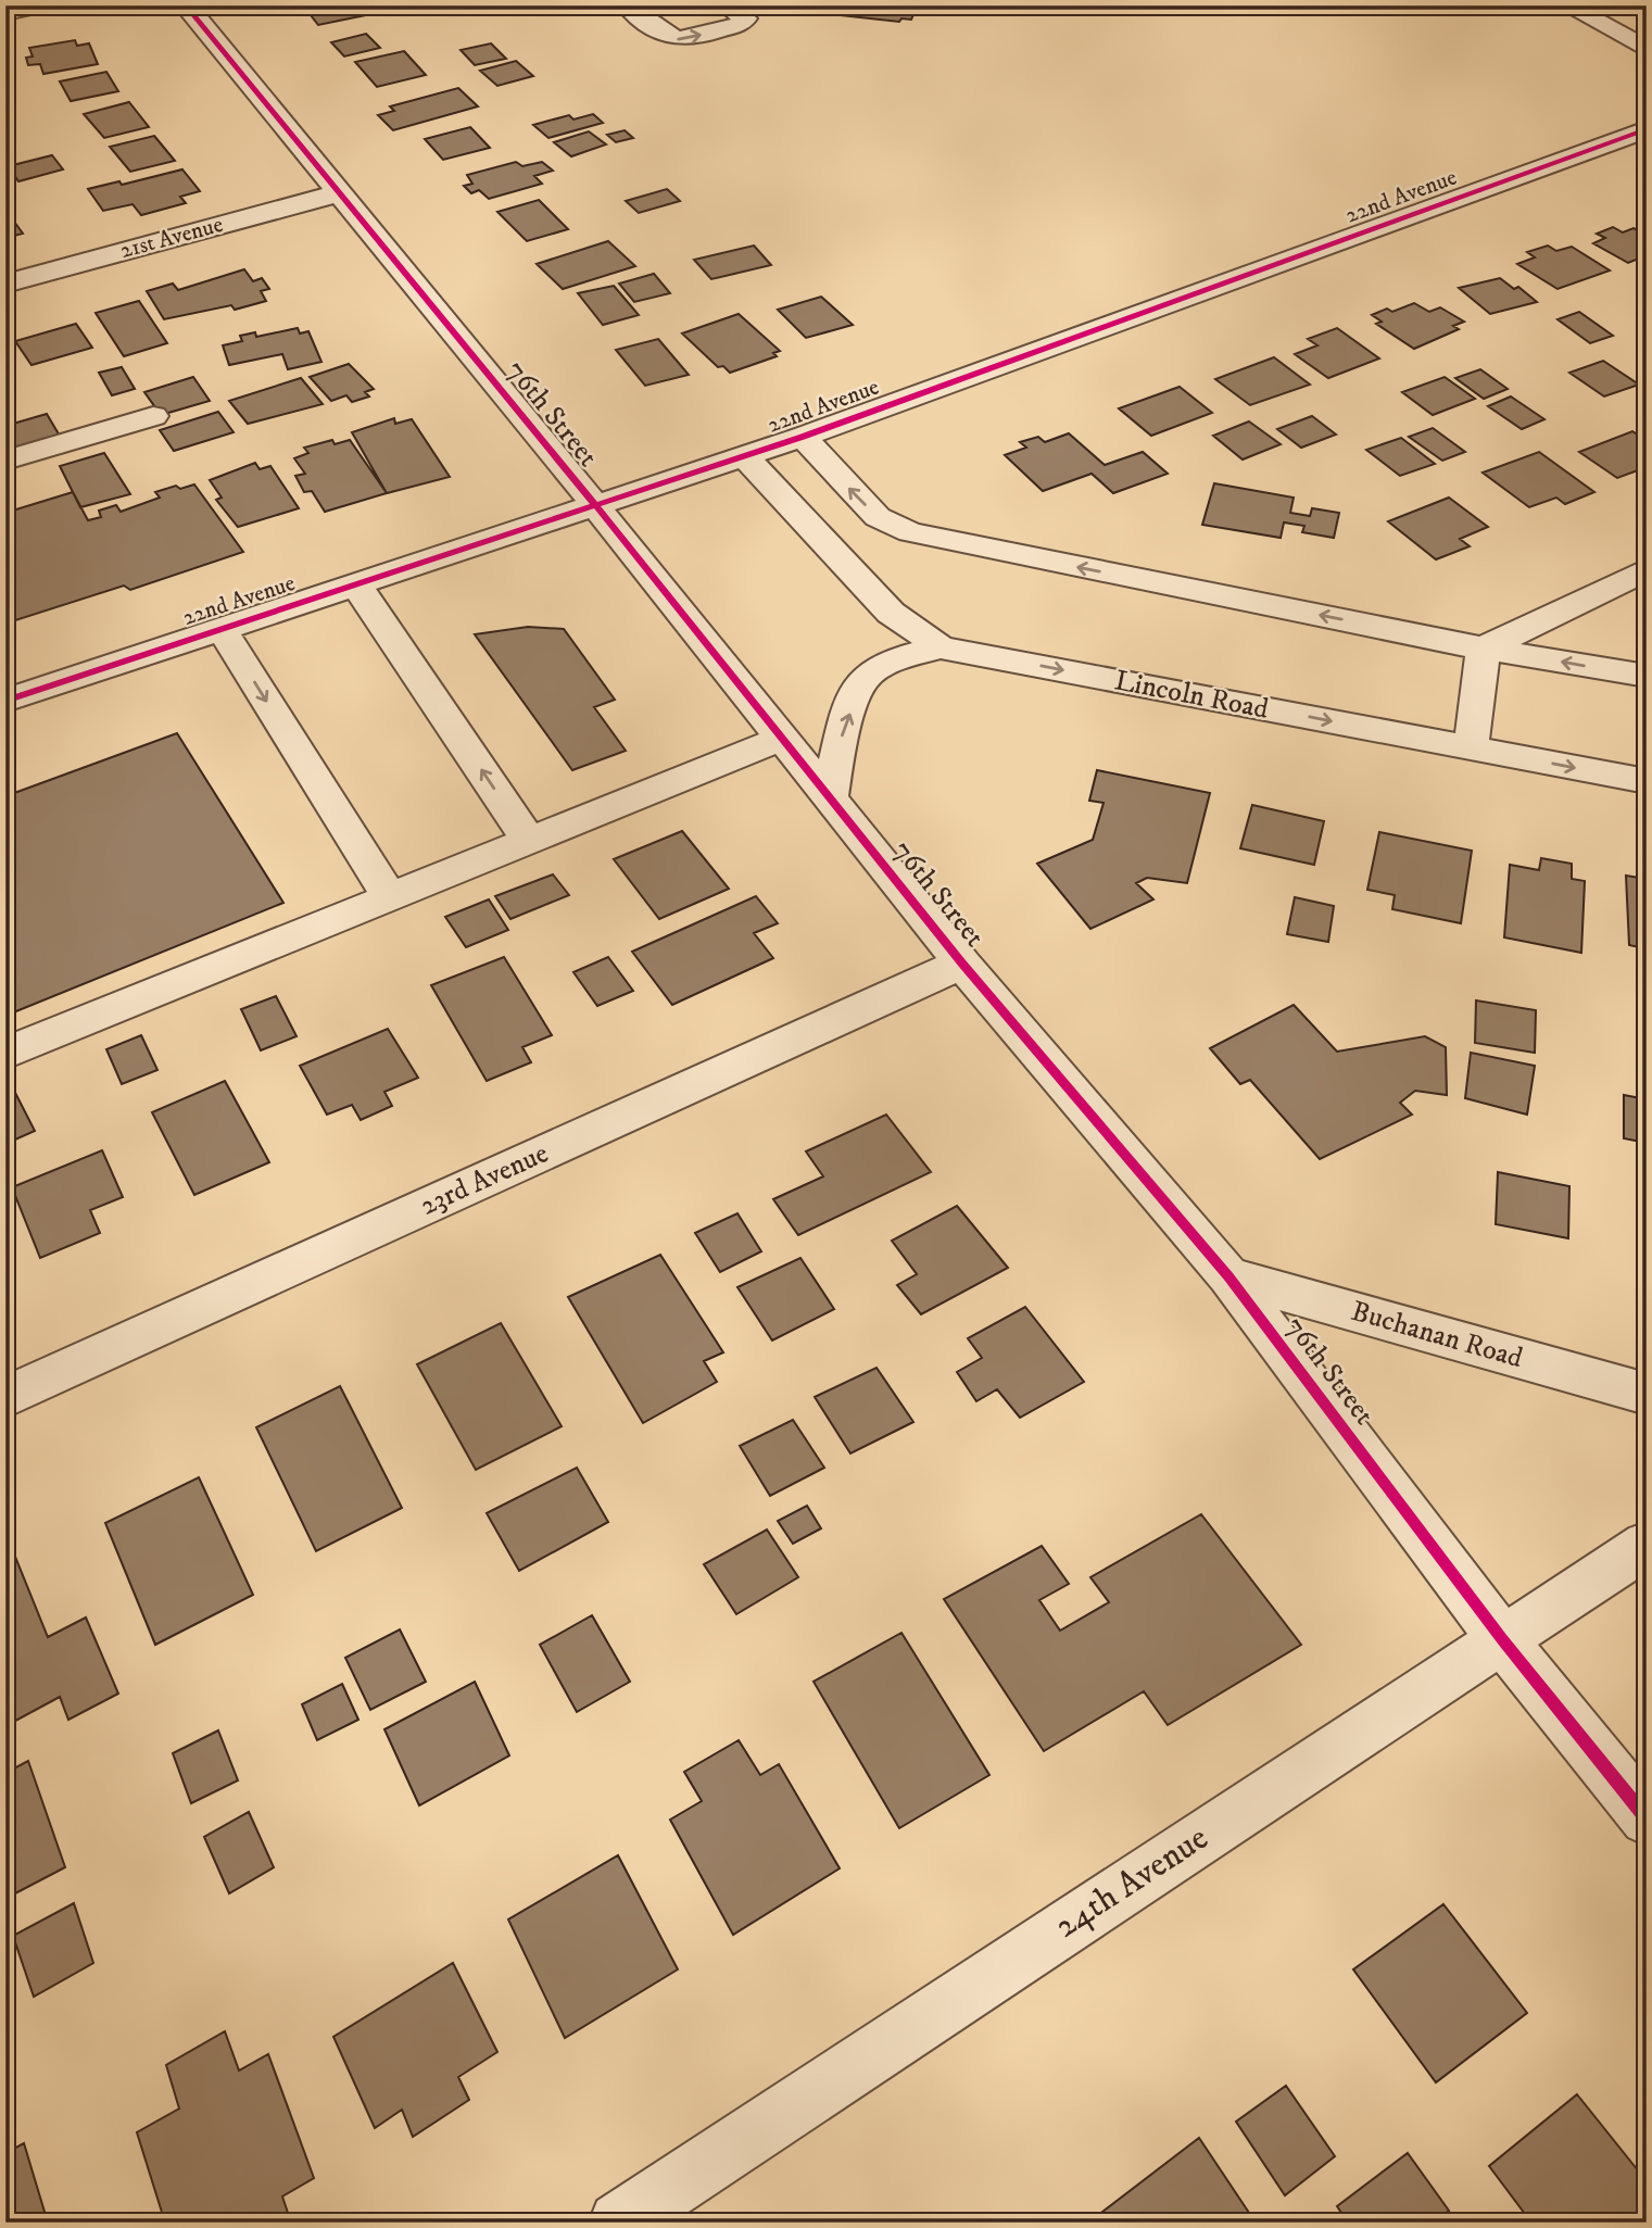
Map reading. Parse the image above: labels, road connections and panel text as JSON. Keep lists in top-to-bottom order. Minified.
{"streets":{"street":["22nd Avenue","21st Avenue","76th Street","Lincoln Road","23rd Avenue","Buchanan Road","24th Avenue"]},"crossings":[["22nd Avenue","76th Street"],["21st Avenue","76th Street"],["76th Street","Lincoln Road"],["76th Street","23rd Avenue"],["76th Street","Buchanan Road"],["76th Street","24th Avenue"]]}
